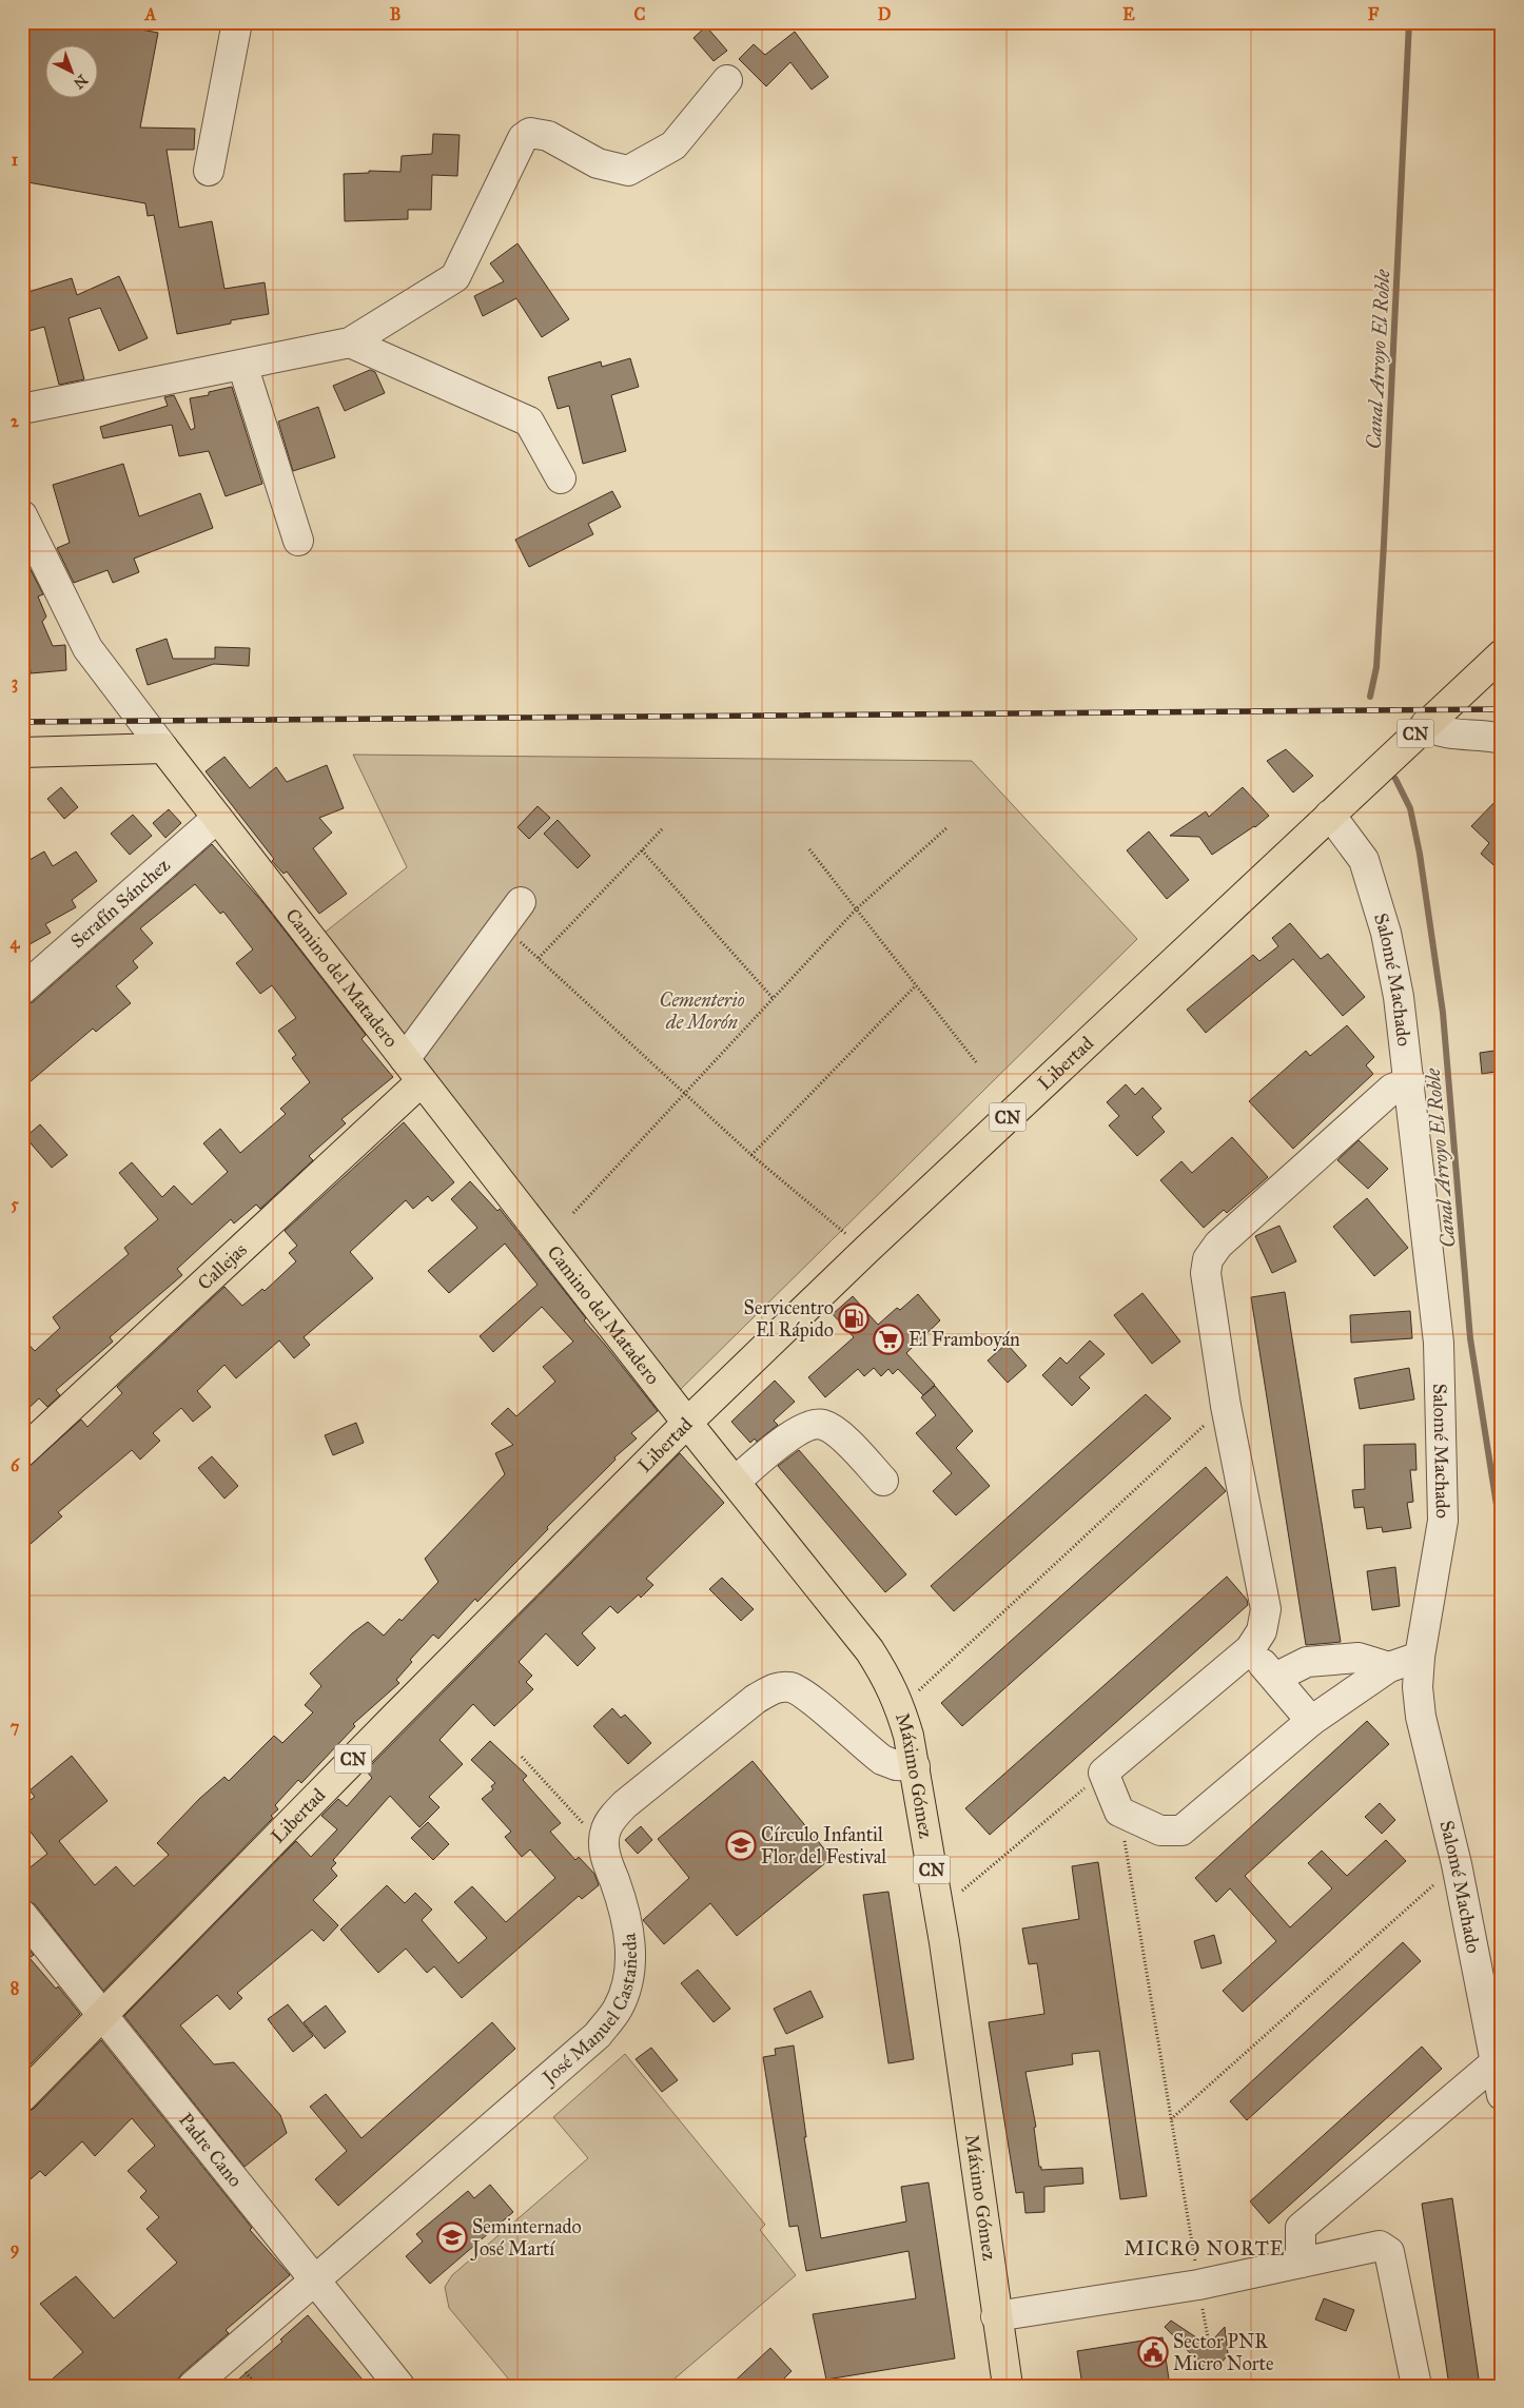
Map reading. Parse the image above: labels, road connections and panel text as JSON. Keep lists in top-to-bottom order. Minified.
{"streets":{"main road":["CN","Camino del Matadero","Libertad","Callejas","Máximo Gómez"],"street":["Serafín Sánchez","Salomé Machado","José Manuel Castañeda","Padre Cano"]},"crossings":[["CN","Salomé Machado"],["CN","Libertad"],["Serafín Sánchez","Camino del Matadero"],["Camino del Matadero","Libertad"],["Camino del Matadero","Callejas"],["Camino del Matadero","Máximo Gómez"],["Salomé Machado","Libertad"],["Libertad","Máximo Gómez"],["Libertad","Padre Cano"],["José Manuel Castañeda","Padre Cano"]],"districts":["MICRO NORTE"],"water":["Canal Arroyo El Roble"],"parks":["Cementerio de Morón"],"places":{"fuel station":["Servicentro El Rápido"],"supermarket":["El Framboyán"],"school or university":["Círculo Infantil Flor del Festival","Seminternado José Martí"],"public building":["Sector PNR Micro Norte"]},"north":"bottom right","grid":{"columns":["A","B","C","D","E","F"],"rows":["1","2","3","4","5","6","7","8","9"]}}
